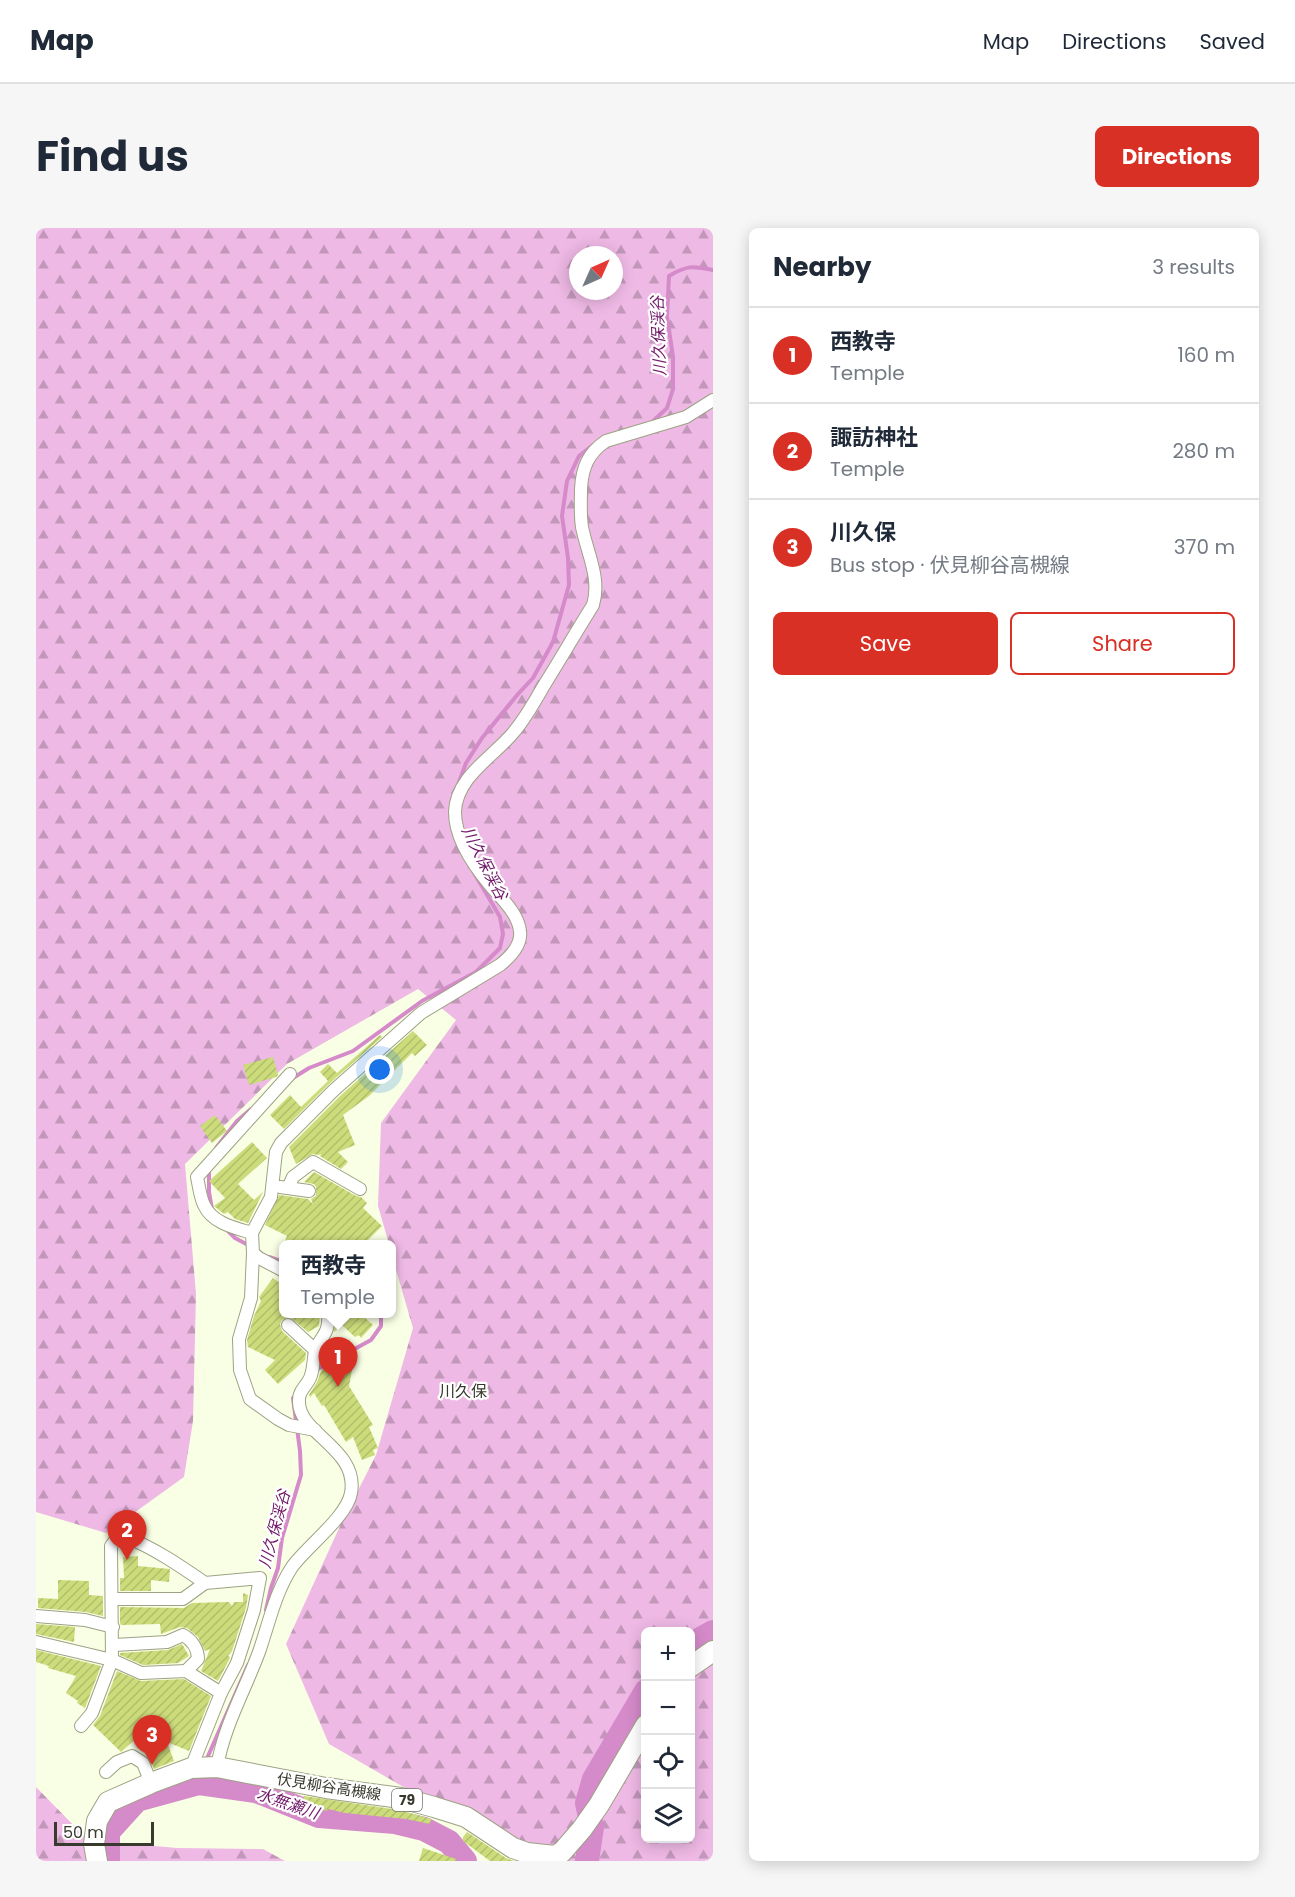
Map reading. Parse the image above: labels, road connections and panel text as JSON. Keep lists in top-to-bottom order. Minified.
{"streets":{"main road":["伏見柳谷高槻線","79"]},"districts":["川久保"],"water":["川久保渓谷","水無瀬川"],"scale_bar":"50 m","north":"top right","page":{"header":"Map","nav":["Map","Directions","Saved"],"title":"Find us","buttons":["Directions",["Save","Share"]],"heading":["Nearby","3 results"],"list":[{"mark":"1","name":"西教寺","note":"Temple","value":"160 m"},{"mark":"2","name":"諏訪神社","note":"Temple","value":"280 m"},{"mark":"3","name":"川久保","note":"Bus stop · 伏見柳谷高槻線","value":"370 m"}],"popup":["西教寺","Temple"],"pins":["1","2","3"],"map_buttons":["+","−"],"scale":"50 m"}}
